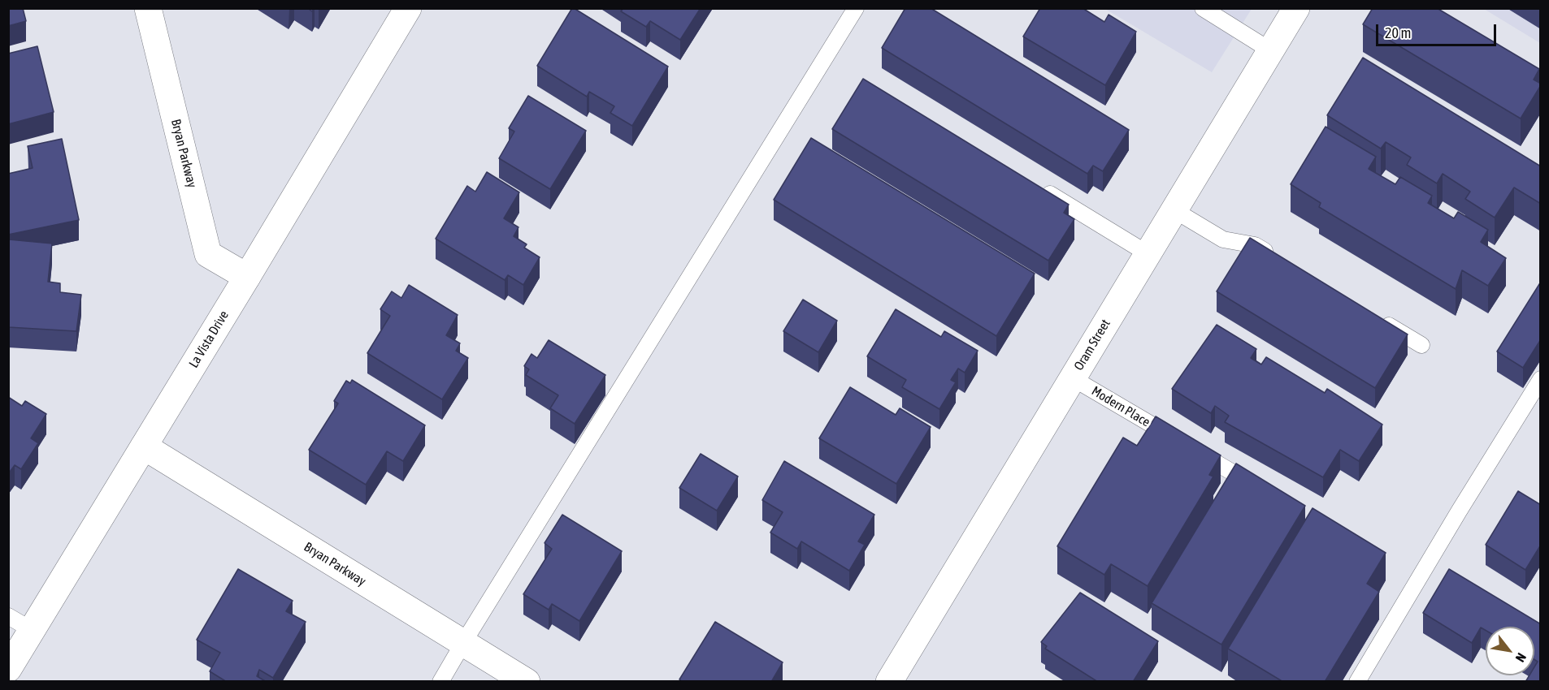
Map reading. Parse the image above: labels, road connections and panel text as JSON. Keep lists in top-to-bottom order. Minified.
{"streets":{"street":["Bryan Parkway","La Vista Drive","Oram Street"],"lane":["Modern Place"]},"crossings":[["Bryan Parkway","La Vista Drive"],["Oram Street","Modern Place"]],"scale_bar":"20 m","north":"bottom right"}
